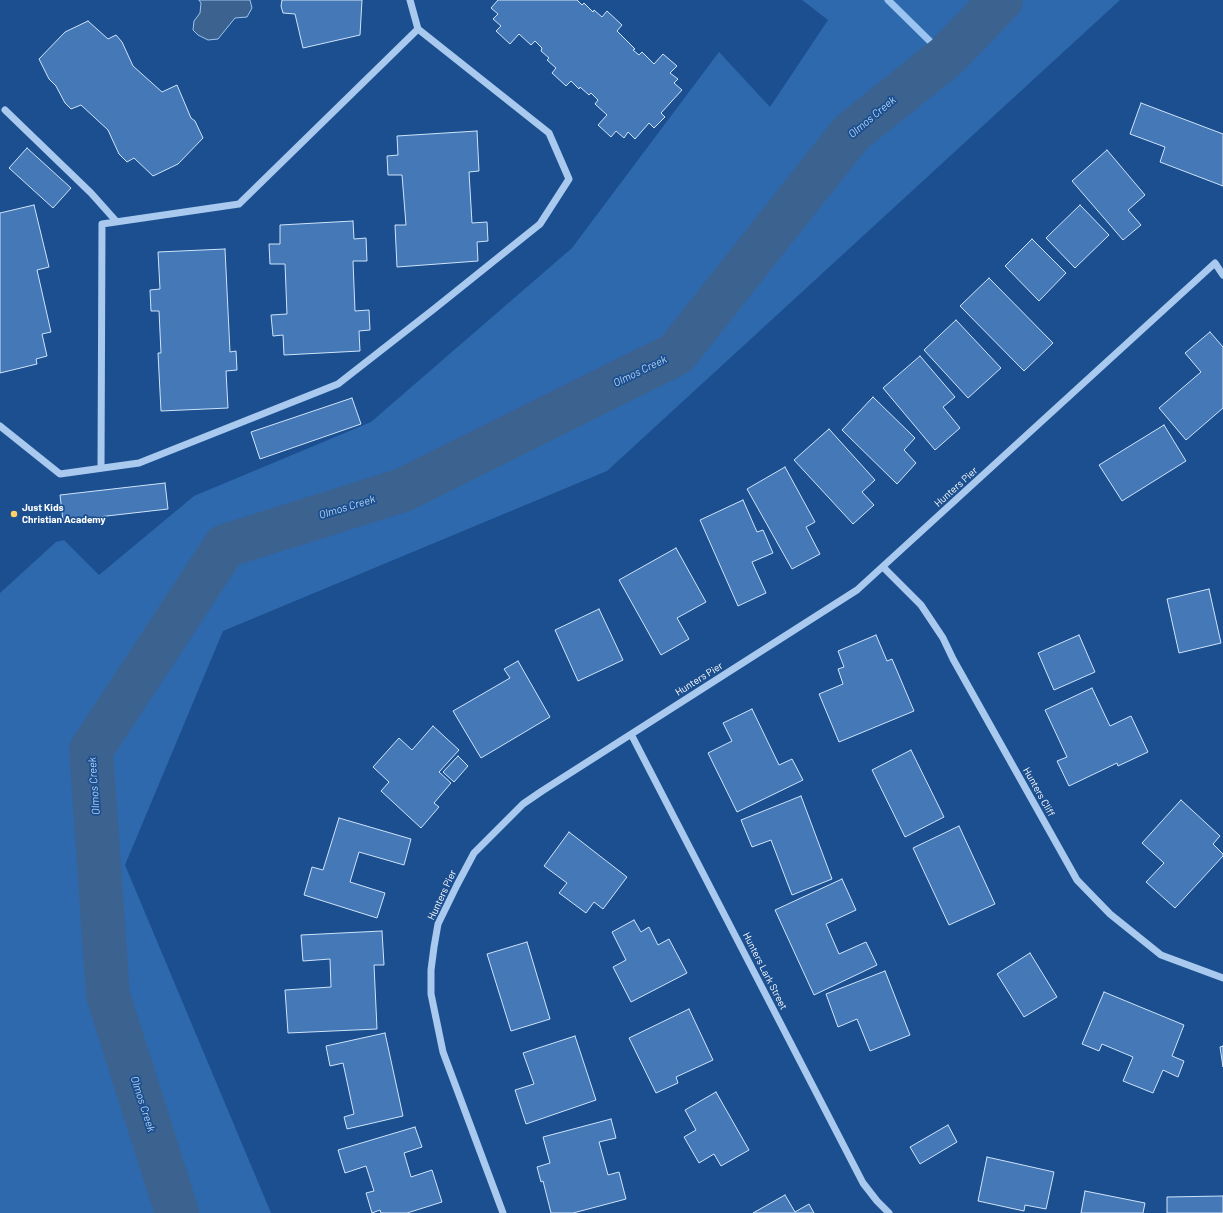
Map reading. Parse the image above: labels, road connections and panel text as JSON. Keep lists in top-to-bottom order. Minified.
{"streets":{"street":["Hunters Pier","Hunters Cliff","Hunters Lark Street"]},"crossings":[["Hunters Pier","Hunters Cliff"],["Hunters Pier","Hunters Lark Street"]],"water":["Olmos Creek"],"places":["Just Kids Christian Academy"]}
